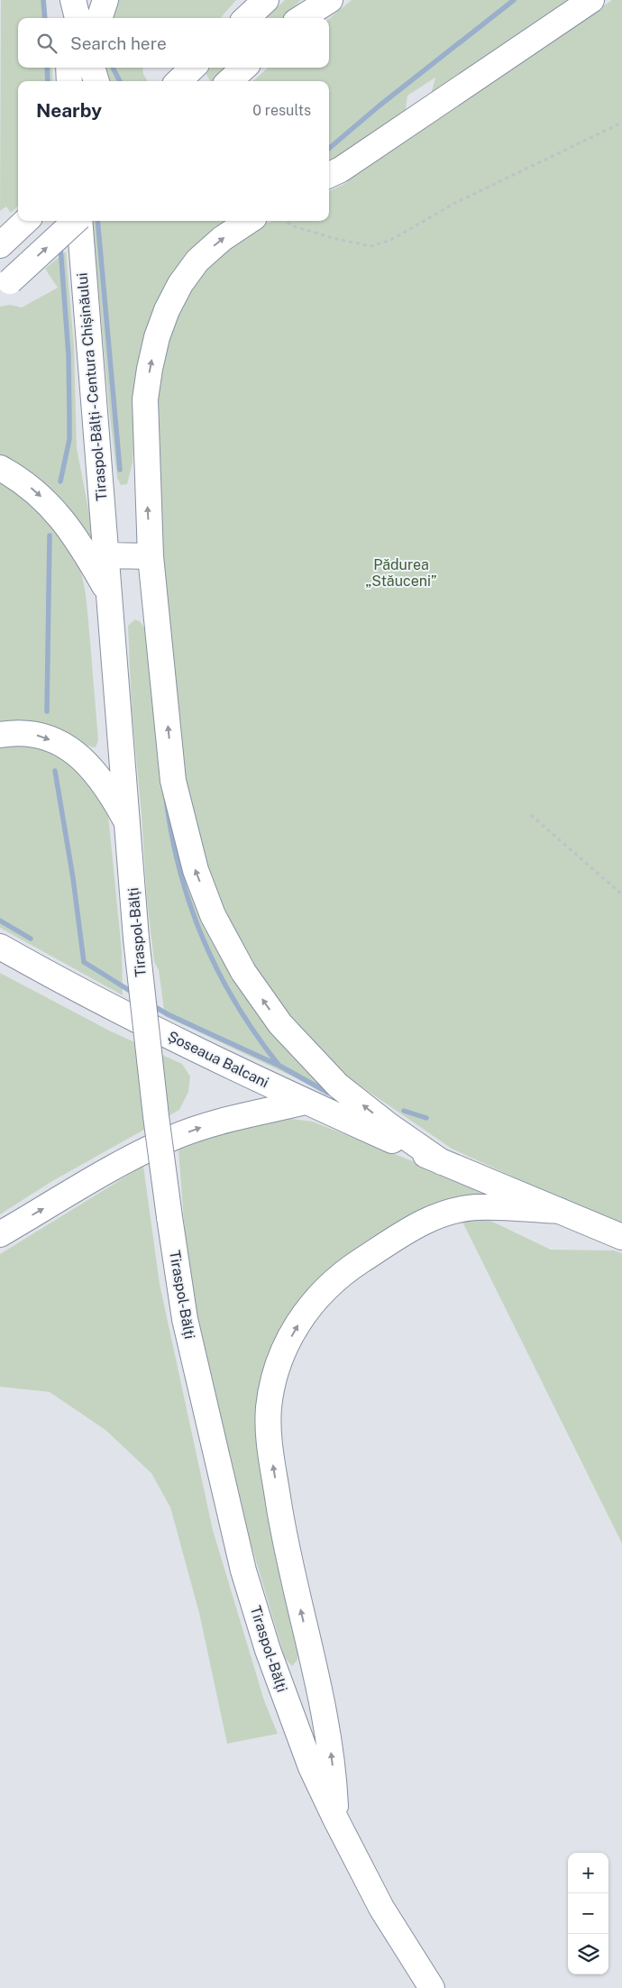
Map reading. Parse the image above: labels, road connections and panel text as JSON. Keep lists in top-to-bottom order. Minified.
{"streets":{"highway":["Tiraspol-Bălți - Centura Chișinăului","Tiraspol-Bălți","Șoseaua Balcani"]},"crossings":[["Tiraspol-Bălți - Centura Chișinăului","Tiraspol-Bălți"]],"parks":["Pădurea „Stăuceni”"],"page":{"search":"Search here","heading":["Nearby","0 results"],"map_buttons":["+","−"]}}
